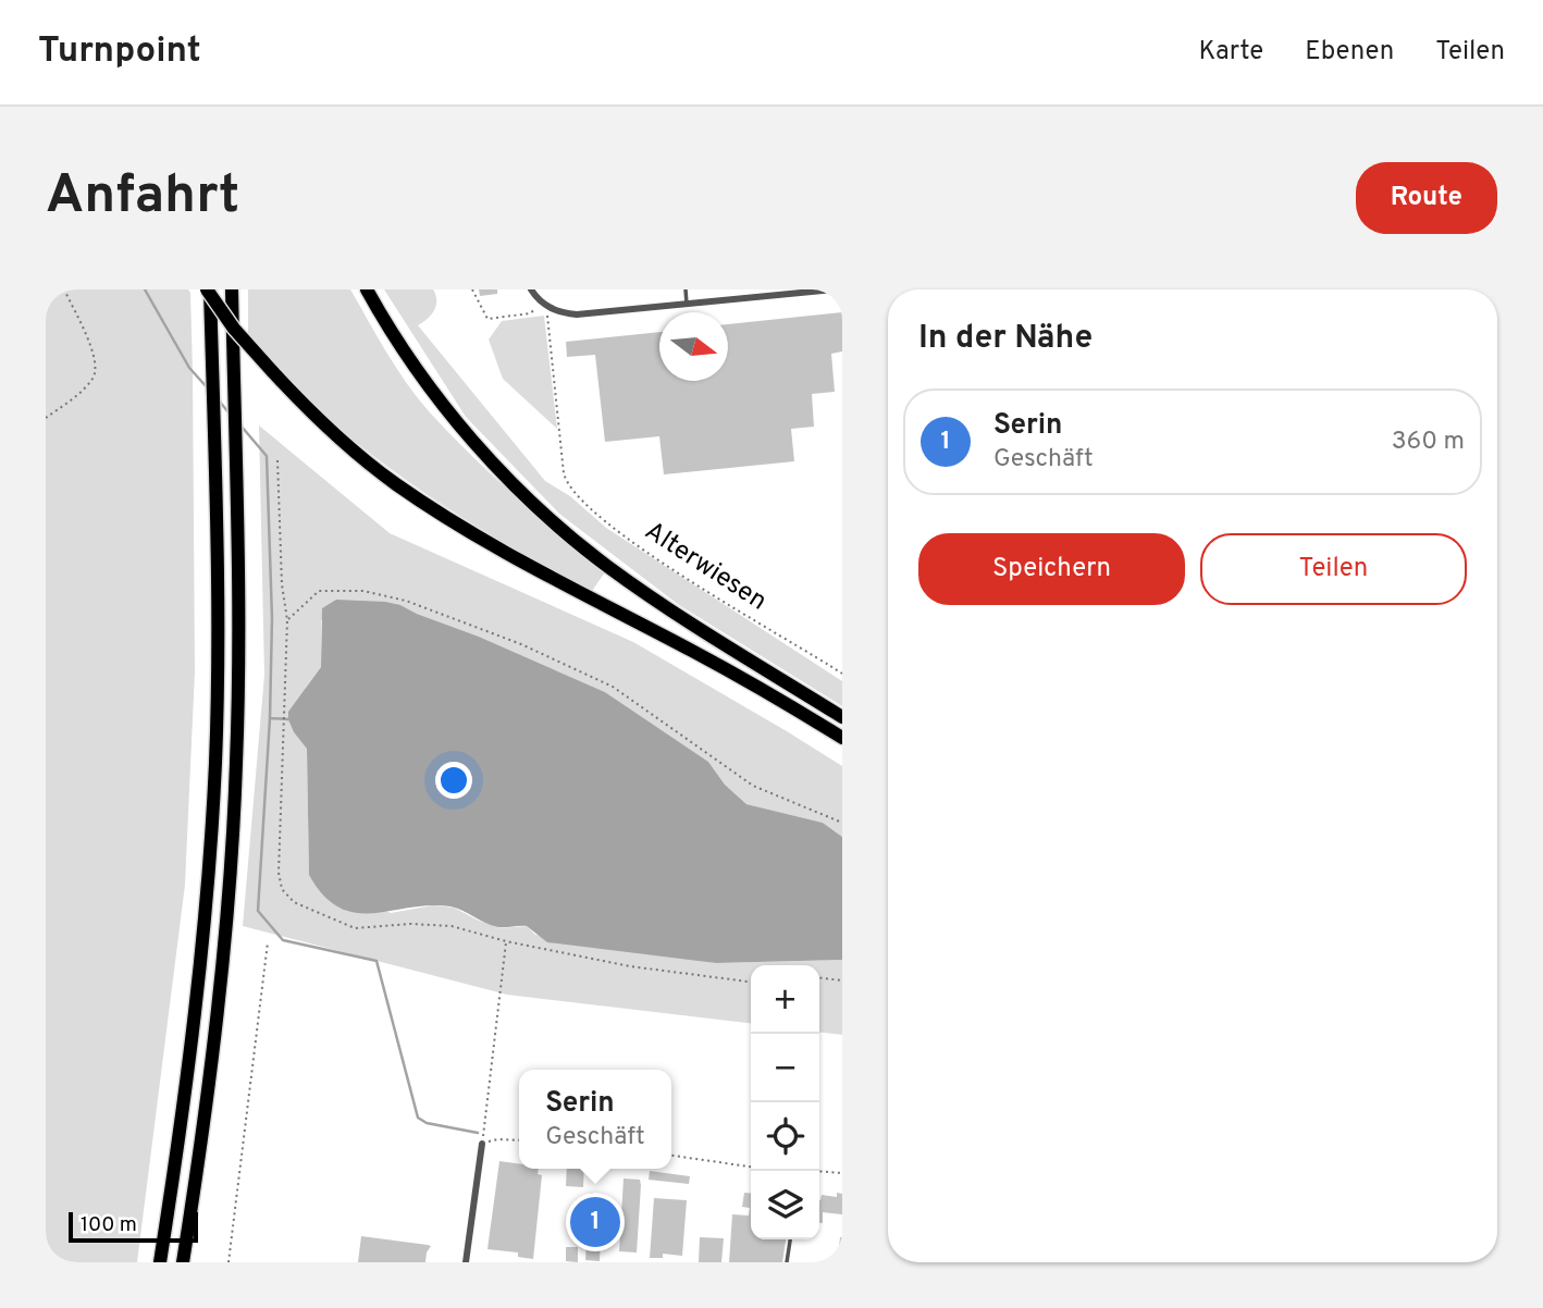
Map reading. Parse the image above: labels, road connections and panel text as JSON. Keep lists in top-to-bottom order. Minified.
{"streets":{"path":["Alterwiesen"]},"scale_bar":"100 m","north":"right","page":{"header":"Turnpoint","nav":["Karte","Ebenen","Teilen"],"buttons":["Route",["Speichern","Teilen"]],"title":"Anfahrt","heading":"In der Nähe","list":[{"mark":"1","name":"Serin","note":"Geschäft","value":"360 m"}],"map_buttons":["+","−"],"popup":["Serin","Geschäft"],"pins":"1","scale":"100 m"}}
